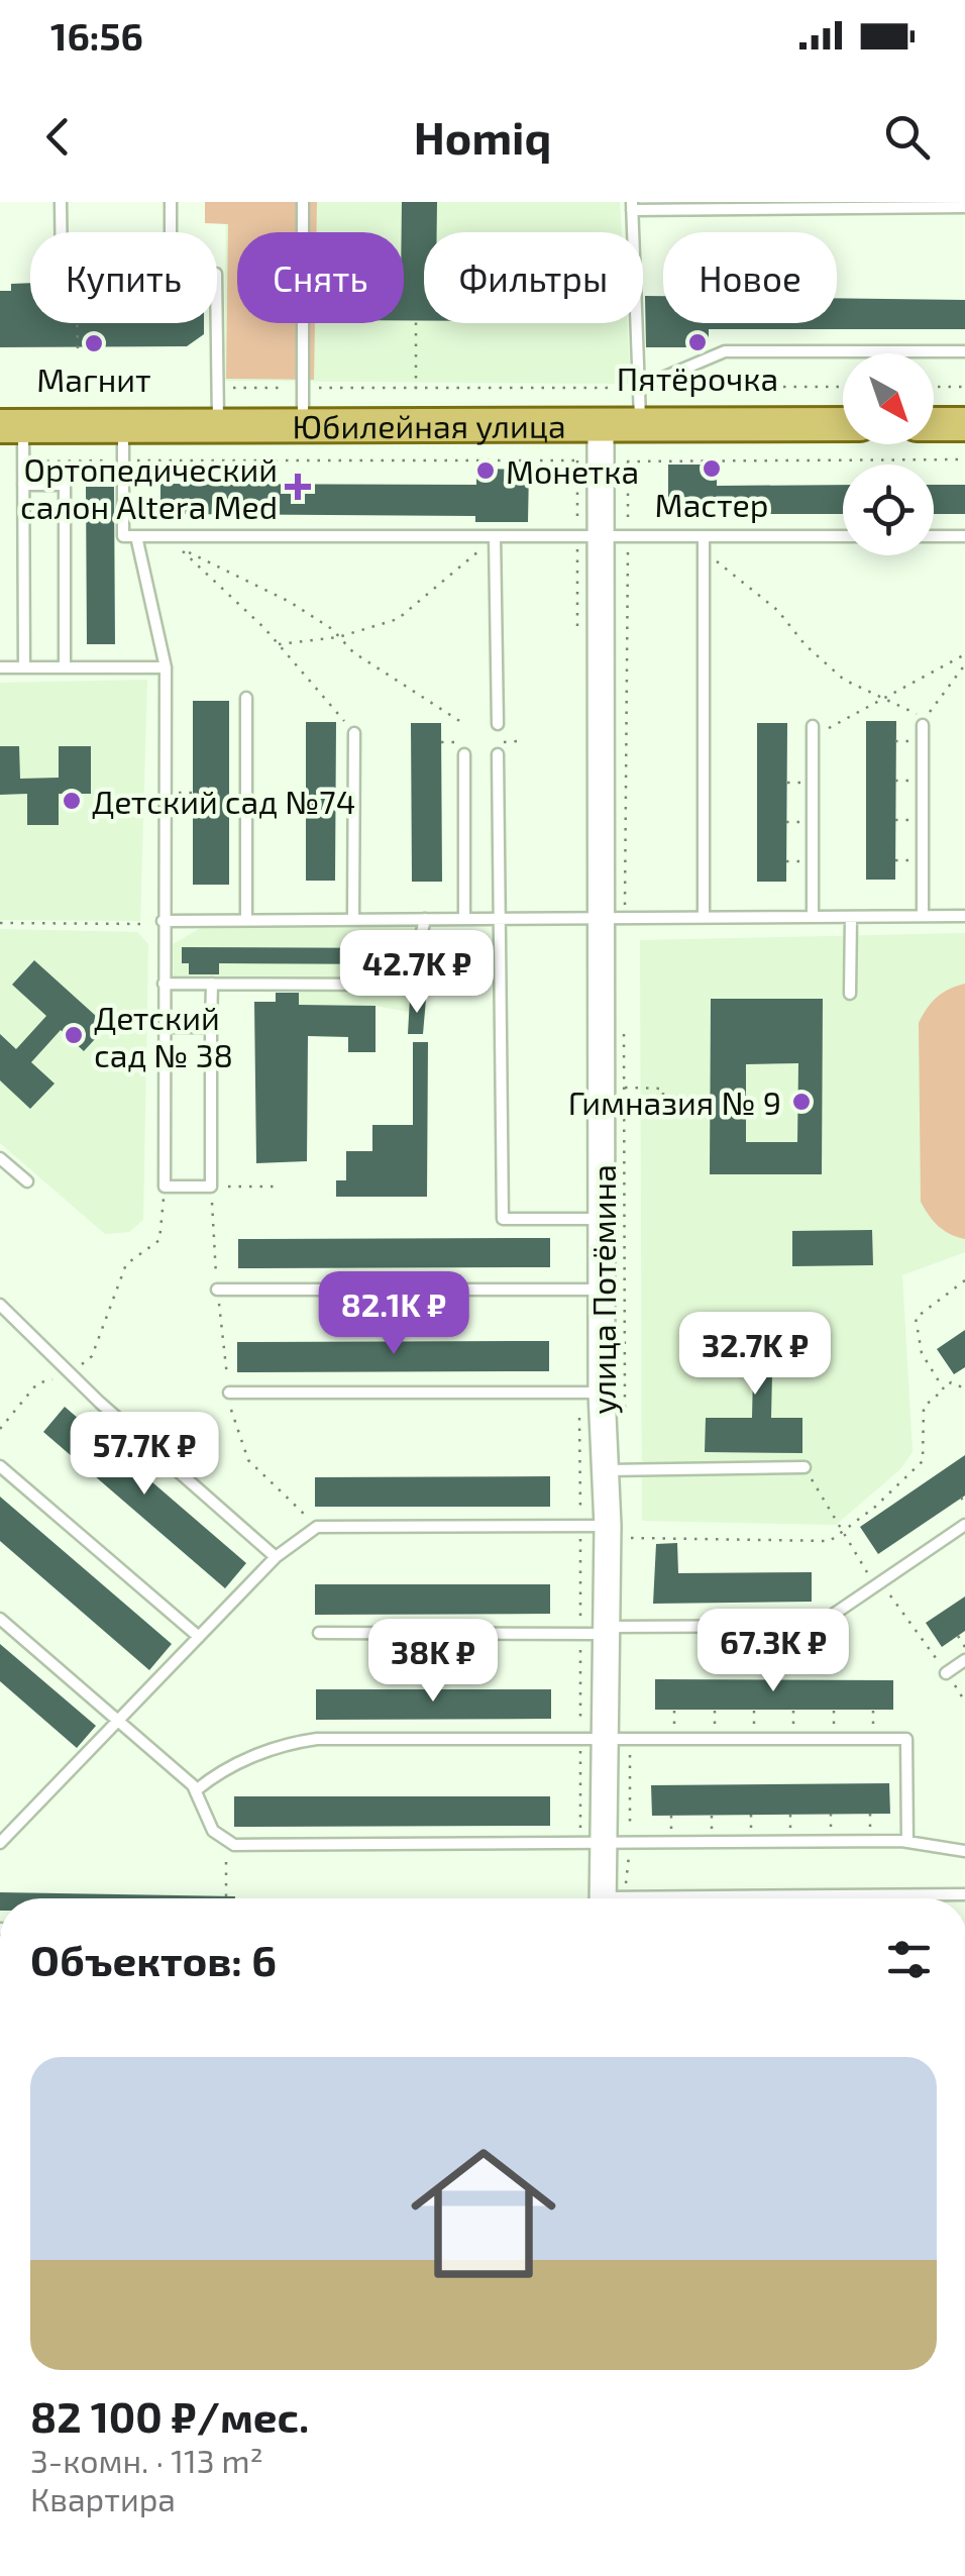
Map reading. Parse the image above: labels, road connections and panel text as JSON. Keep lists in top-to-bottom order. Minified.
{"streets":{"main road":["Юбилейная улица"],"street":["улица Потёмина"]},"crossings":[["Юбилейная улица","улица Потёмина"]],"places":{"other":["Пятёрочка","Магнит","Мастер","Монетка","Детский сад №74","Детский сад № 38","Гимназия № 9"],"health":["Ортопедический салон Altera Med"]},"north":"bottom right","page":{"status":"16:56","header":"Homiq","chip":["Купить","Снять","Фильтры","Новое"],"price":["42.7K ₽","82.1K ₽","32.7K ₽","57.7K ₽","67.3K ₽","38K ₽"],"heading":"Объектов: 6","list":[{"name":"82 100 ₽/мес.","note":"3-комн. · 113 m² · Квартира"}]}}
